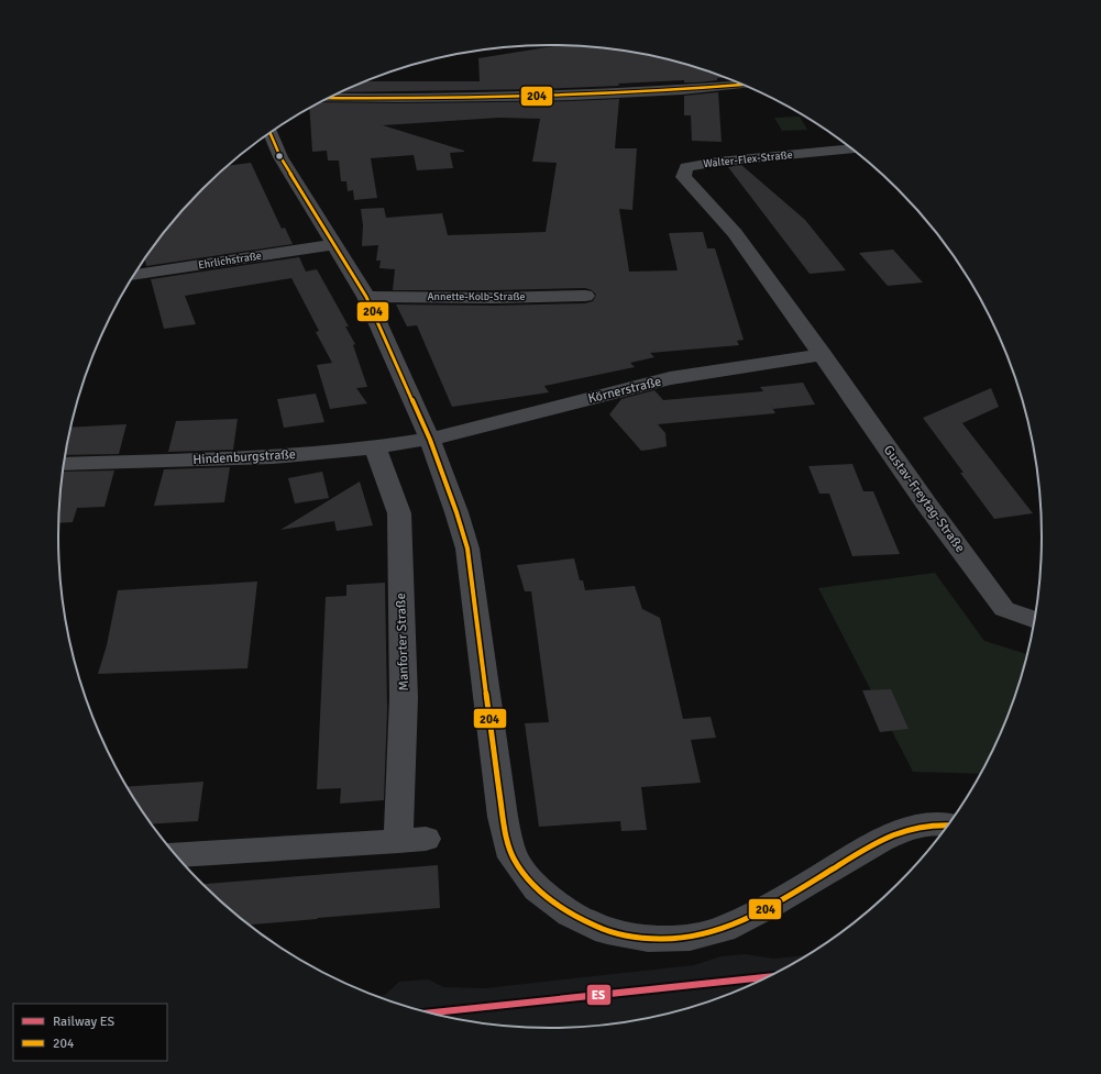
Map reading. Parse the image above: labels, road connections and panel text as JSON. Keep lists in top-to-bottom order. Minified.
{"streets":{"street":["Walter-Flex-Straße","Ehrlichstraße","Annette-Kolb-Straße","Körnerstraße","Hindenburgstraße","Gustav-Freytag-Straße","Manforter Straße"]},"crossings":[["Walter-Flex-Straße","Körnerstraße"],["Walter-Flex-Straße","Gustav-Freytag-Straße"],["Körnerstraße","Hindenburgstraße"],["Körnerstraße","Gustav-Freytag-Straße"],["Hindenburgstraße","Manforter Straße"]],"lines":["transit line 204","rail line ES"],"legend":["Railway ES","204"]}
